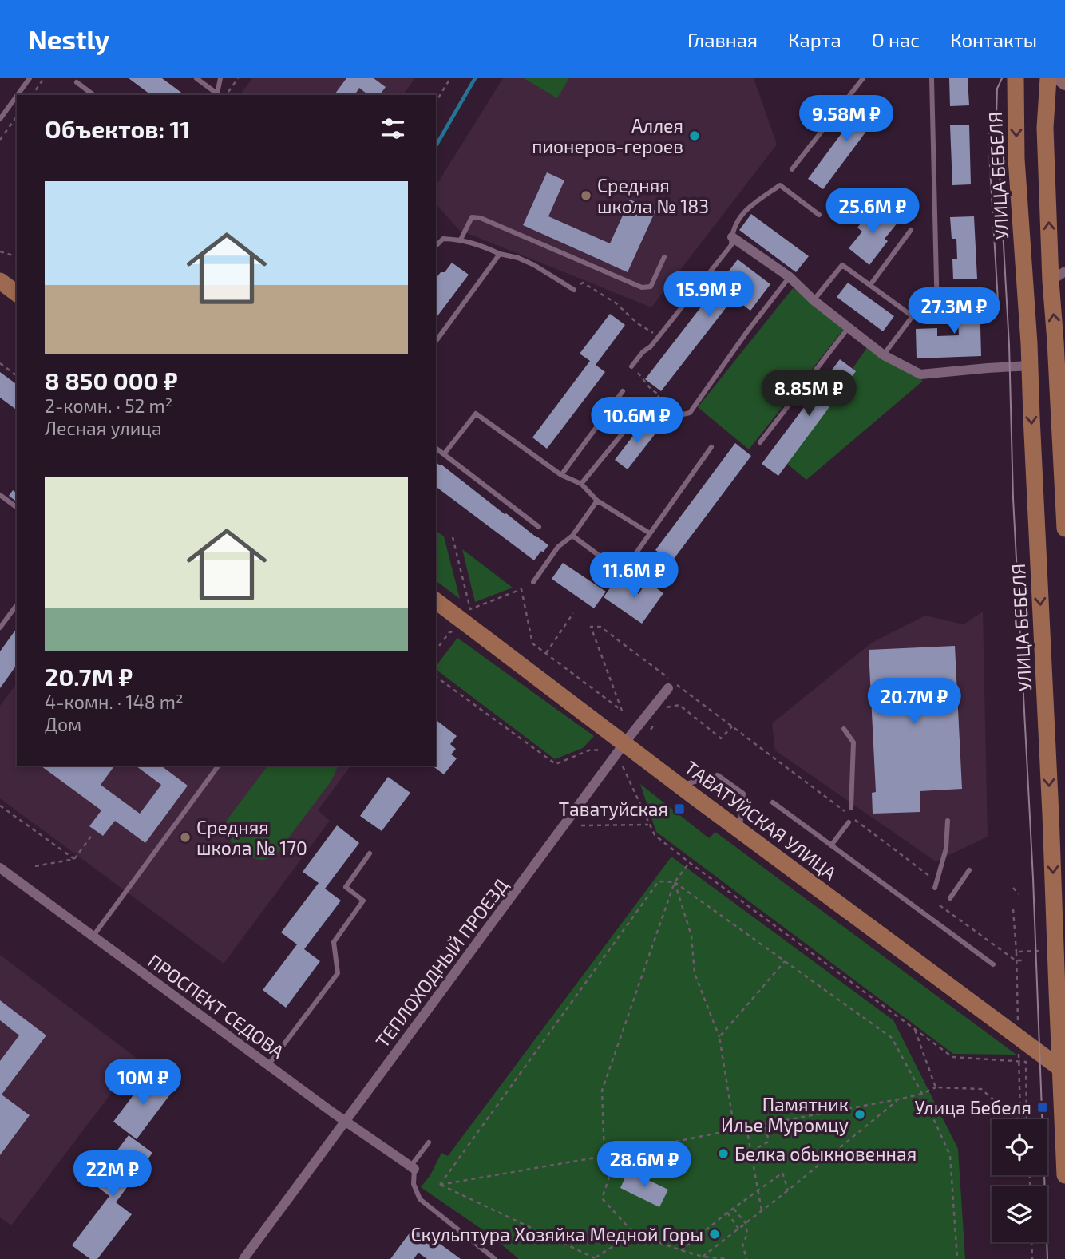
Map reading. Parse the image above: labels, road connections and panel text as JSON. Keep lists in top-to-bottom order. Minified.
{"streets":{"main road":["УЛИЦА БЕБЕЛЯ","ТАВАТУЙСКАЯ УЛИЦА"],"street":["ТЕПЛОХОДНЫЙ ПРОЕЗД","ПРОСПЕКТ СЕДОВА"]},"crossings":[["УЛИЦА БЕБЕЛЯ","ТАВАТУЙСКАЯ УЛИЦА"],["ТАВАТУЙСКАЯ УЛИЦА","ТЕПЛОХОДНЫЙ ПРОЕЗД"],["ТЕПЛОХОДНЫЙ ПРОЕЗД","ПРОСПЕКТ СЕДОВА"]],"places":{"other":["Аллея пионеров-героев","Средняя школа № 183","Средняя школа № 170","Памятник Илье Муромцу","Белка обыкновенная","Скульптура Хозяйка Медной Горы"],"transit":["Таватуйская","Улица Бебеля"]},"page":{"header":"Nestly","nav":["Главная","Карта","О нас","Контакты"],"price":["9.58M ₽","25.6M ₽","15.9M ₽","27.3M ₽","8.85M ₽","10.6M ₽","11.6M ₽","20.7M ₽","10M ₽","28.6M ₽","22M ₽"],"heading":"Объектов: 11","list":[{"name":"8 850 000 ₽","note":"2-комн. · 52 m² · Лесная улица"},{"name":"20.7M ₽","note":"4-комн. · 148 m² · Дом"}]}}
